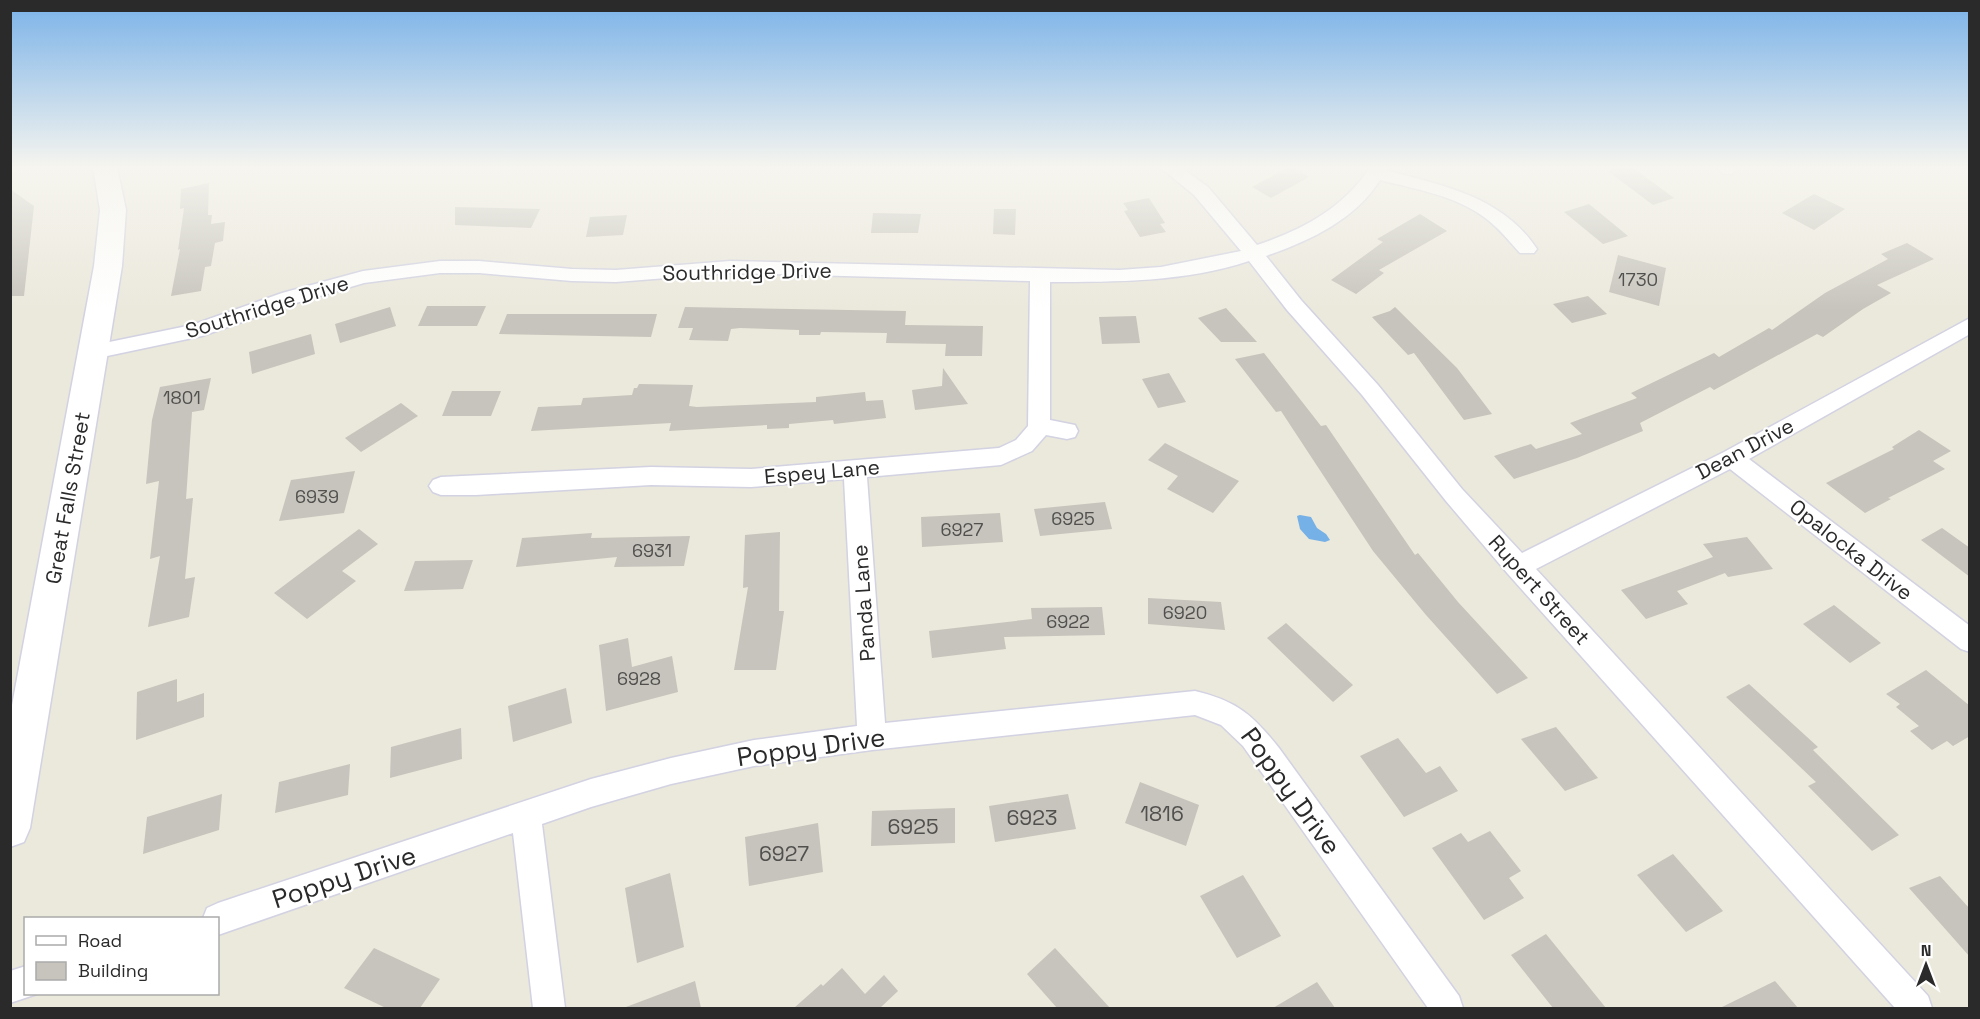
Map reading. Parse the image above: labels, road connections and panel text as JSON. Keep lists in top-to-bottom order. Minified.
{"streets":{"main road":["Great Falls Street"],"street":["Southridge Drive","Dean Drive","Espey Lane","Opalocka Drive","Rupert Street","Panda Lane","Poppy Drive"]},"crossings":[["Southridge Drive","Great Falls Street"],["Southridge Drive","Rupert Street"],["Dean Drive","Opalocka Drive"],["Dean Drive","Rupert Street"],["Espey Lane","Panda Lane"],["Panda Lane","Poppy Drive"]],"house_numbers":["1730","1801","6939","6925","6927","6931","6920","6922","6928","1816","6923","6925","6927"],"legend":["Road","Building"],"north":"top"}
